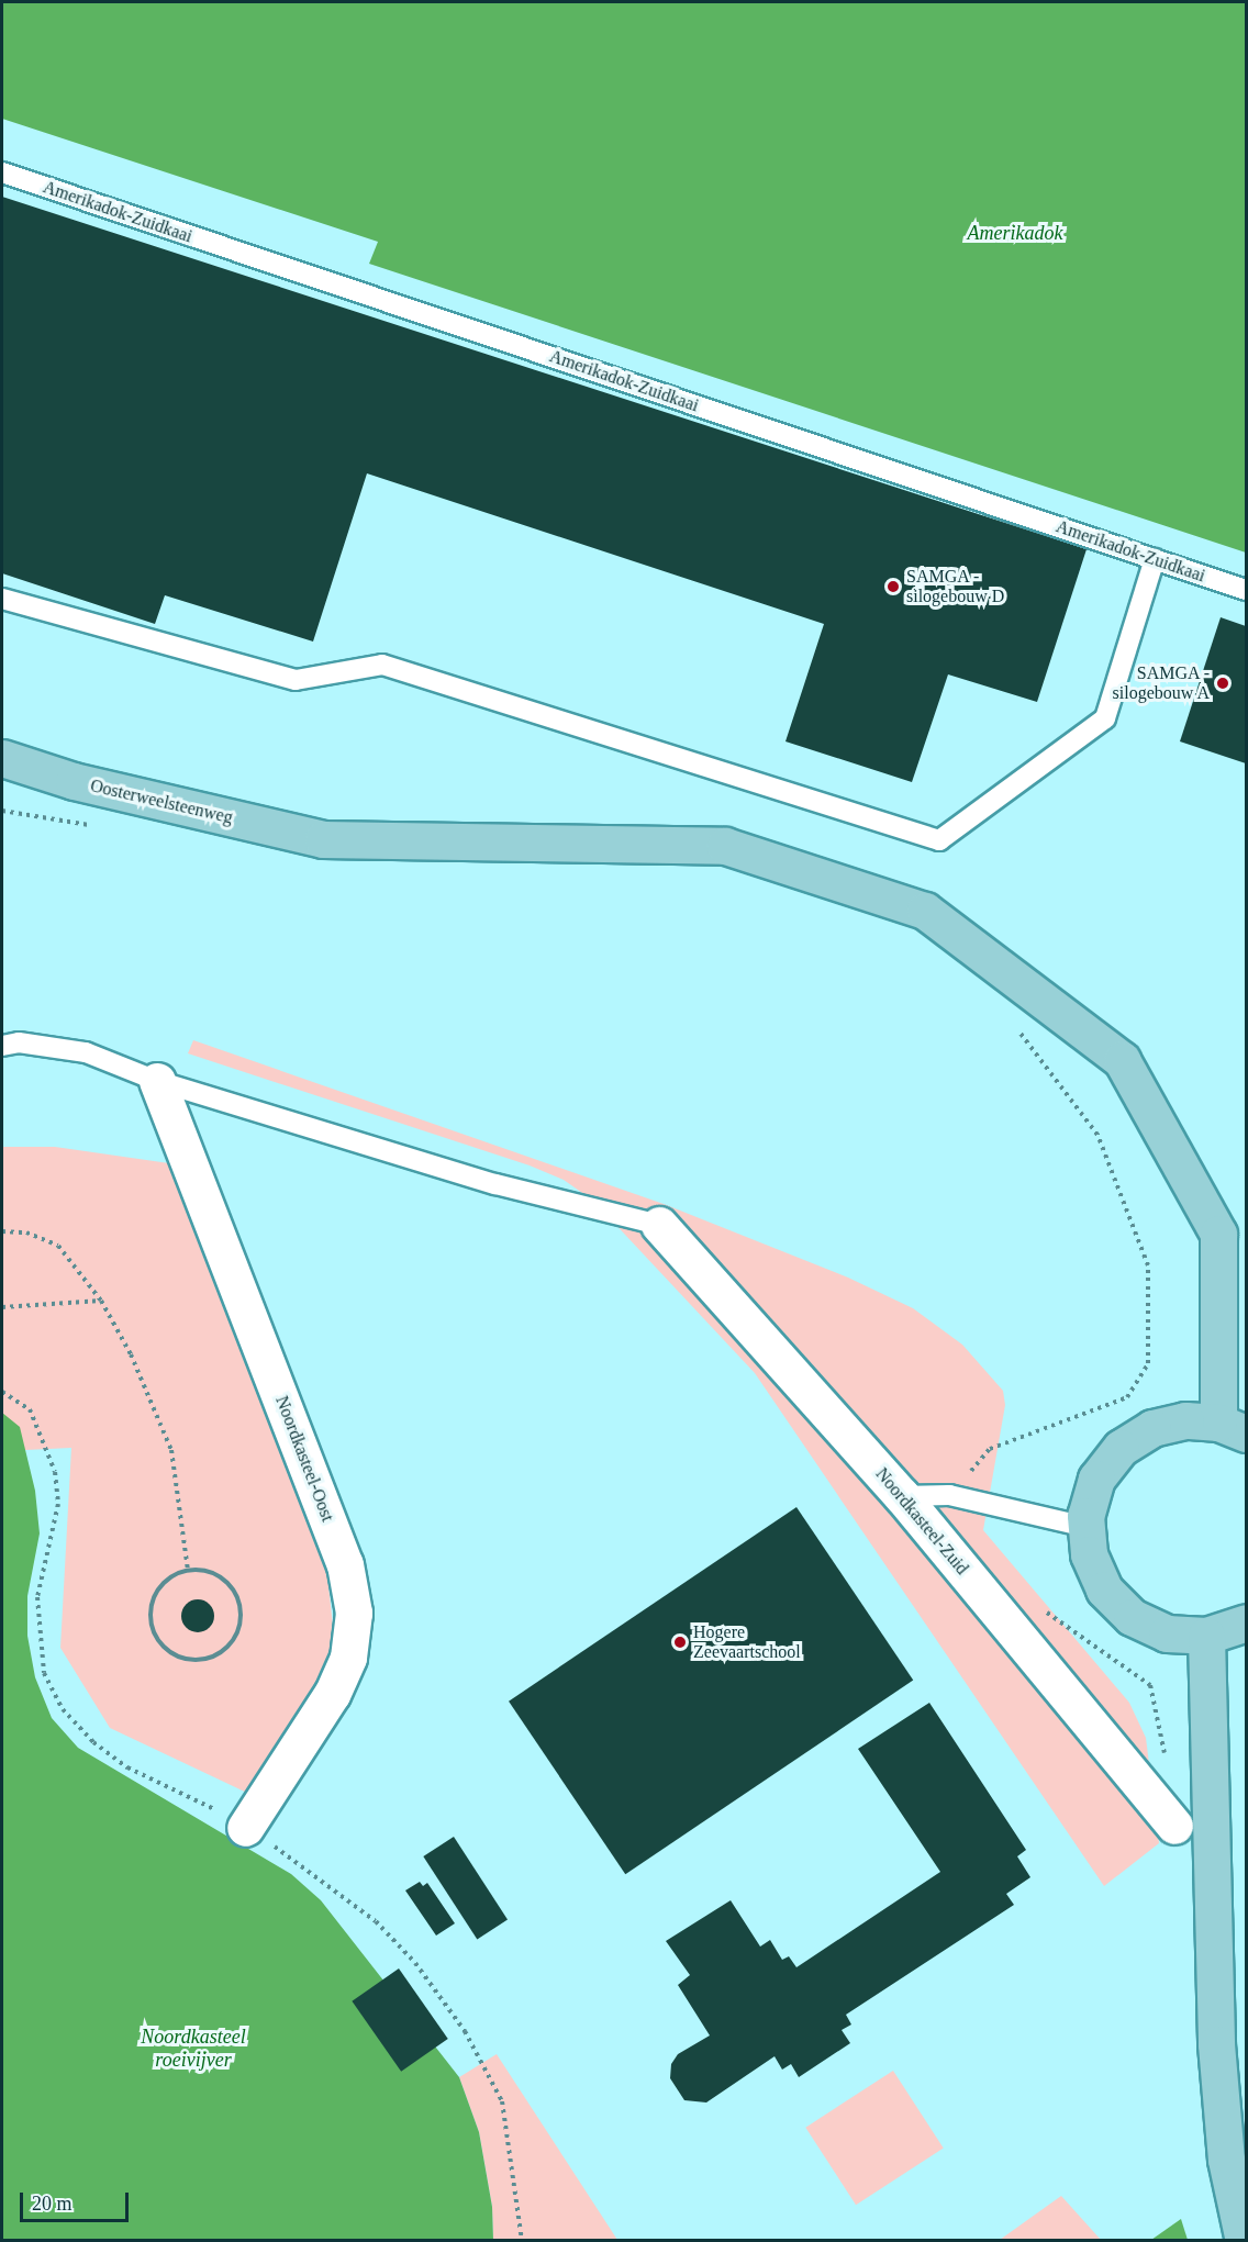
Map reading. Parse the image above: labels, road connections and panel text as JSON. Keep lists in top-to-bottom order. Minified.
{"streets":{"main road":["Oosterweelsteenweg"],"street":["Noordkasteel-Oost","Noordkasteel-Zuid"],"lane":["Amerikadok-Zuidkaai"]},"water":["Amerikadok","Noordkasteel roeivijver"],"places":["SAMGA - silogebouw D","SAMGA - silogebouw A","Hogere Zeevaartschool"],"scale_bar":"20 m"}
